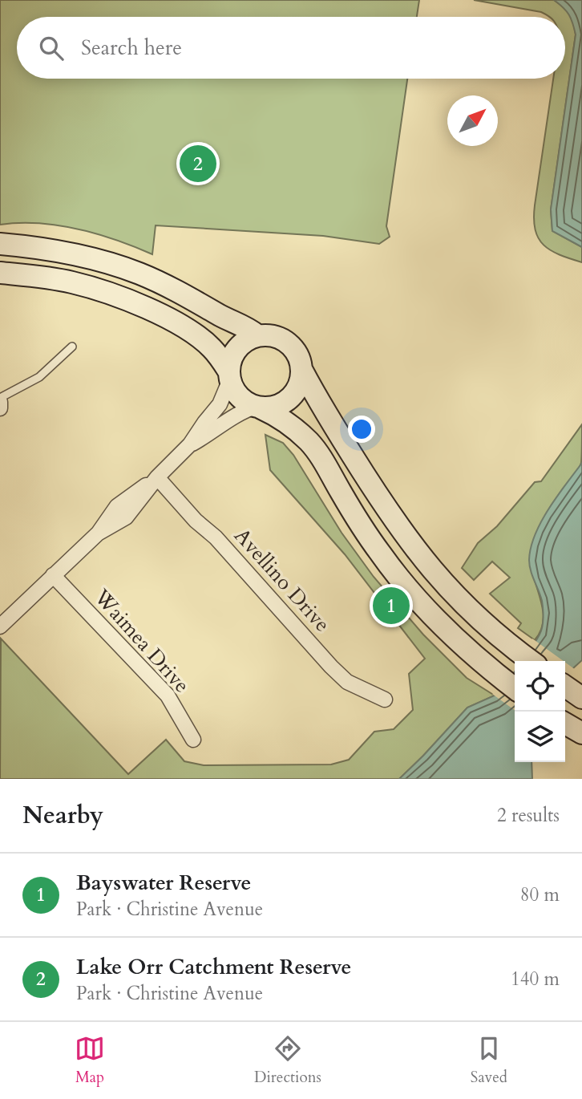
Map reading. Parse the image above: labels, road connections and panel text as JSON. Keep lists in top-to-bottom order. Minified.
{"streets":{"street":["Avellino Drive","Waimea Drive"]},"north":"top right","page":{"search":"Search here","pins":["2","1"],"heading":["Nearby","2 results"],"list":[{"mark":"1","name":"Bayswater Reserve","note":"Park · Christine Avenue","value":"80 m"},{"mark":"2","name":"Lake Orr Catchment Reserve","note":"Park · Christine Avenue","value":"140 m"}],"nav":["Map","Directions","Saved"]}}
